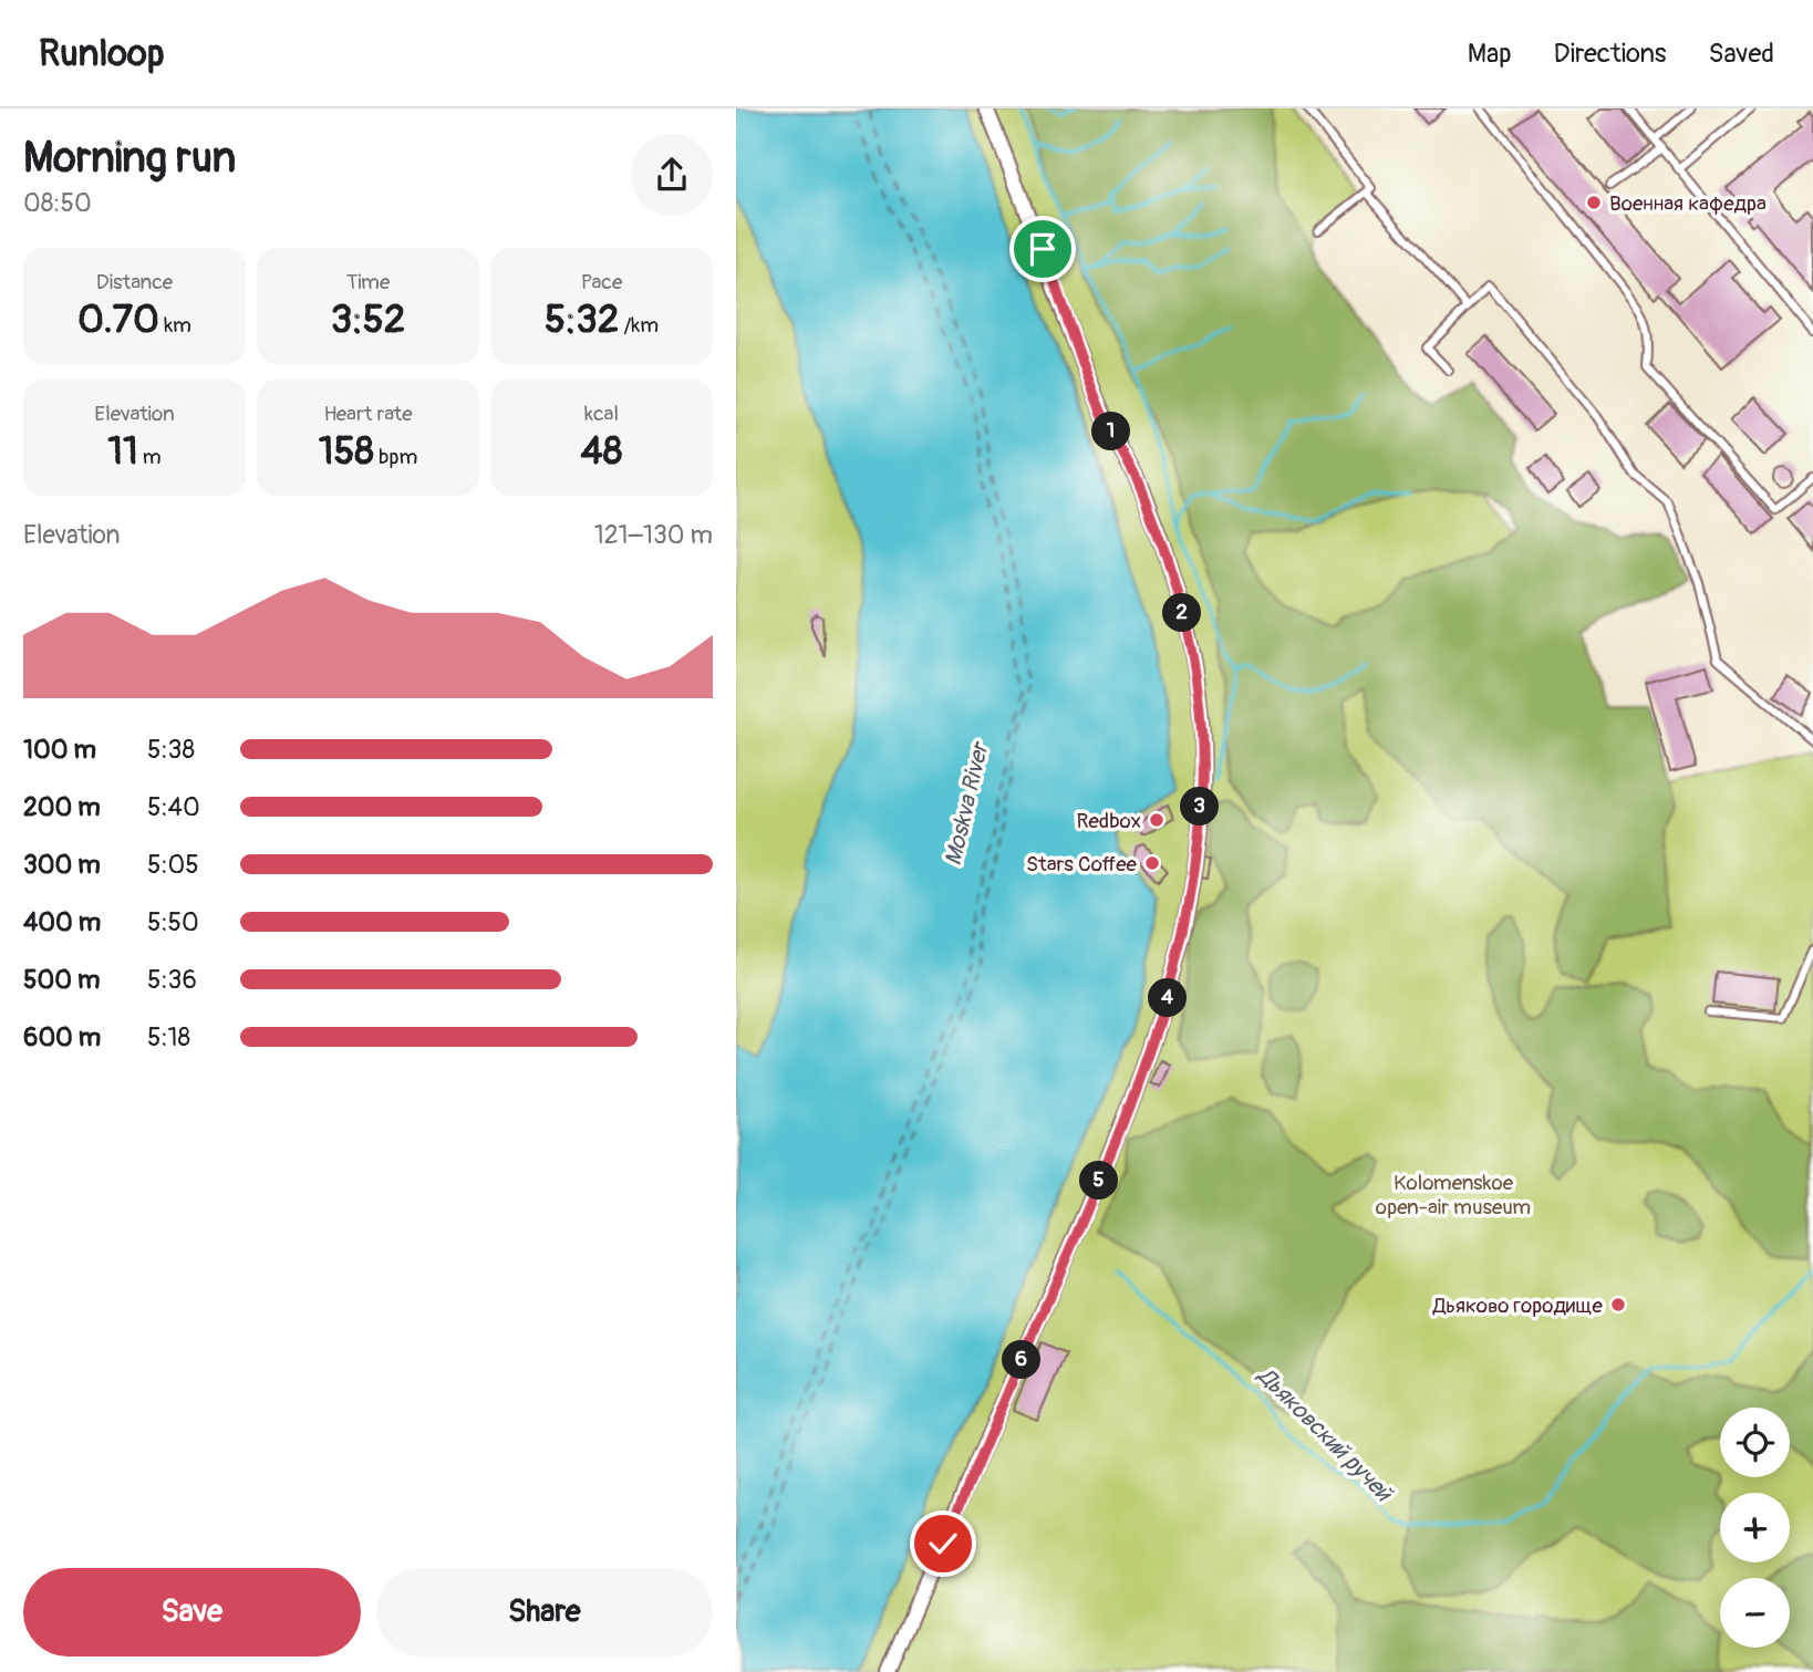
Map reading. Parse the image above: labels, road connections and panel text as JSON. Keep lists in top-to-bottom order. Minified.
{"water":["Moskva River","Дьяковский ручей"],"parks":["Kolomenskoe open-air museum"],"places":["Военная кафедра","Redbox","Stars Coffee","Дьяково городище"],"page":{"header":"Runloop","nav":["Map","Directions","Saved"],"heading":["Morning run","08:50"],"stats":[["Distance","0.70 km"],["Time","3:52"],["Pace","5:32 /km"],["Elevation","11 m"],["Heart rate","158 bpm"],["kcal","48"]],"pins":["1","2","3","4","5","6"],"chart":["Elevation","121–130 m"],"list":[{"name":"100 m","note":"5:38"},{"name":"200 m","note":"5:40"},{"name":"300 m","note":"5:05"},{"name":"400 m","note":"5:50"},{"name":"500 m","note":"5:36"},{"name":"600 m","note":"5:18"}],"map_buttons":["+","−"],"buttons":["Save","Share"]}}
